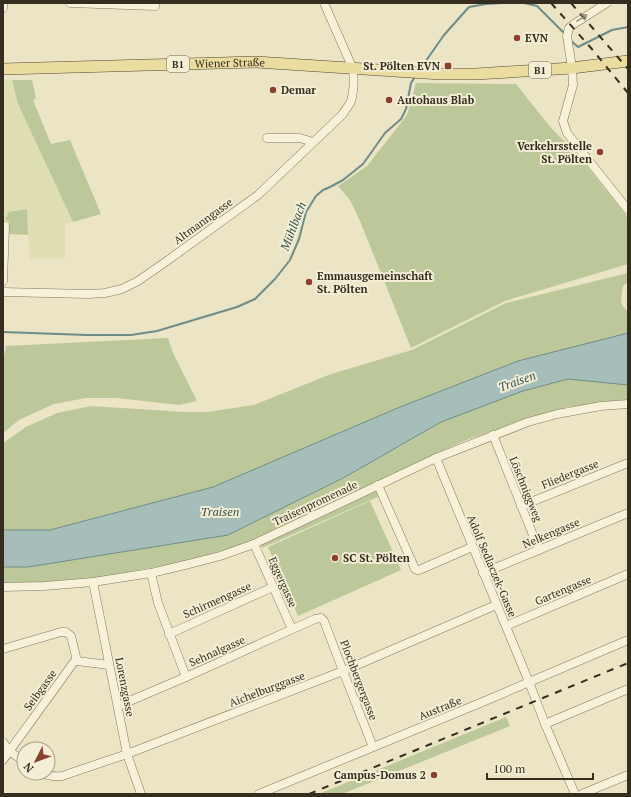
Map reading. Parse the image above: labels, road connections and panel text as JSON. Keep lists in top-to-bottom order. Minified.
{"streets":{"main road":["Wiener Straße","B1"],"street":["Altmanngasse","Fliedergasse","Löschniggweg","Traisenpromenade","Nelkengasse","Adolf Sedlaczek-Gasse","Eggergasse","Gartengasse","Schirmengasse","Sehnalgasse","Plochbergergasse","Lorenzgasse","Aichelburggasse","Seibgasse","Austraße"]},"crossings":[["Wiener Straße","B1"],["Wiener Straße","Altmanngasse"],["Fliedergasse","Löschniggweg"],["Löschniggweg","Traisenpromenade"],["Löschniggweg","Nelkengasse"],["Traisenpromenade","Adolf Sedlaczek-Gasse"],["Traisenpromenade","Eggergasse"],["Traisenpromenade","Lorenzgasse"],["Nelkengasse","Adolf Sedlaczek-Gasse"],["Adolf Sedlaczek-Gasse","Gartengasse"],["Adolf Sedlaczek-Gasse","Aichelburggasse"],["Adolf Sedlaczek-Gasse","Austraße"],["Eggergasse","Schirmengasse"],["Eggergasse","Sehnalgasse"],["Sehnalgasse","Plochbergergasse"],["Sehnalgasse","Lorenzgasse"],["Plochbergergasse","Aichelburggasse"],["Plochbergergasse","Austraße"],["Lorenzgasse","Aichelburggasse"]],"water":["Mühlbach","Traisen"],"places":{"other":["EVN","Demar","Autohaus Blab","Verkehrsstelle St. Pölten","Emmausgemeinschaft St. Pölten","SC St. Pölten","Campus-Domus 2"],"transit":["St. Pölten EVN"]},"scale_bar":"100 m","north":"bottom left"}
